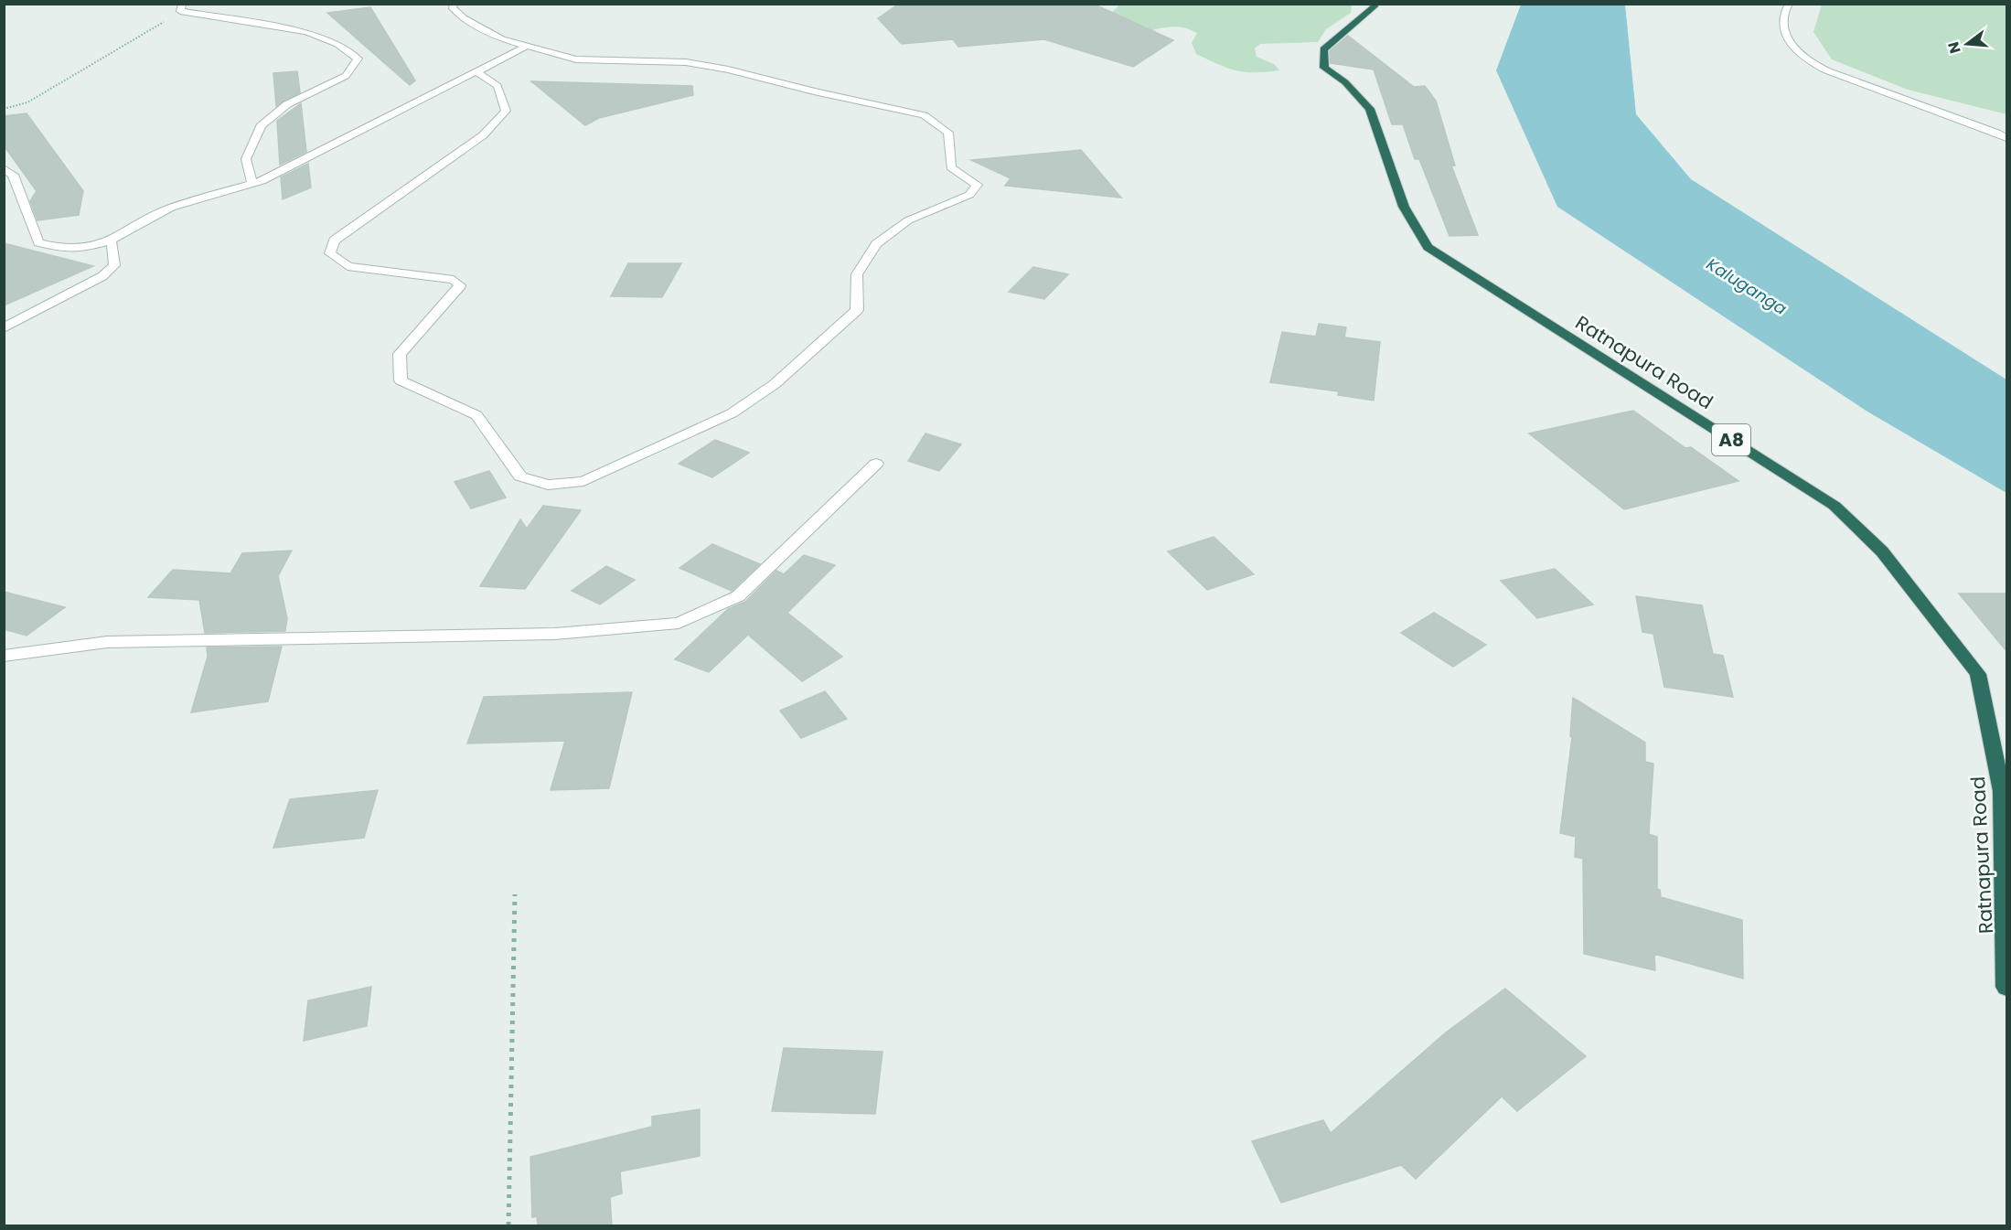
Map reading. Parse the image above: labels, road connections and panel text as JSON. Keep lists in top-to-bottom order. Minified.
{"streets":{"highway":["Ratnapura Road","A8"]},"water":["Kaluganga"],"north":"left"}
